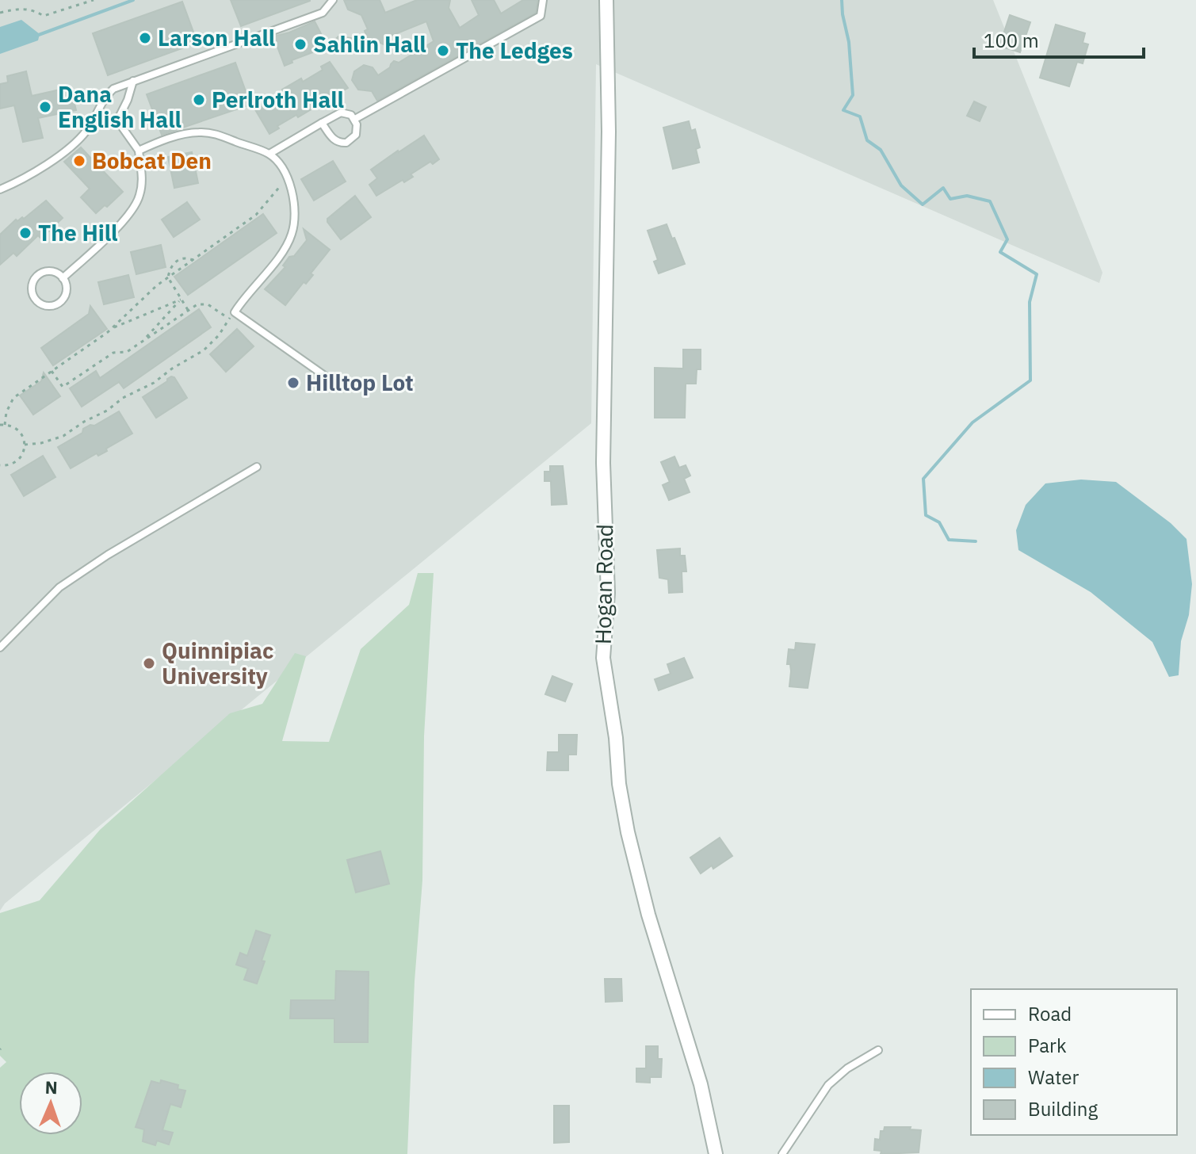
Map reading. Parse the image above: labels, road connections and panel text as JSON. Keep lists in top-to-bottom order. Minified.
{"streets":{"street":["Hogan Road"]},"places":["Larson Hall","Sahlin Hall","The Ledges","Perlroth Hall","Dana English Hall","Bobcat Den","The Hill","Hilltop Lot","Quinnipiac University"],"legend":["Road","Park","Water","Building"],"scale_bar":"100 m","north":"top"}
